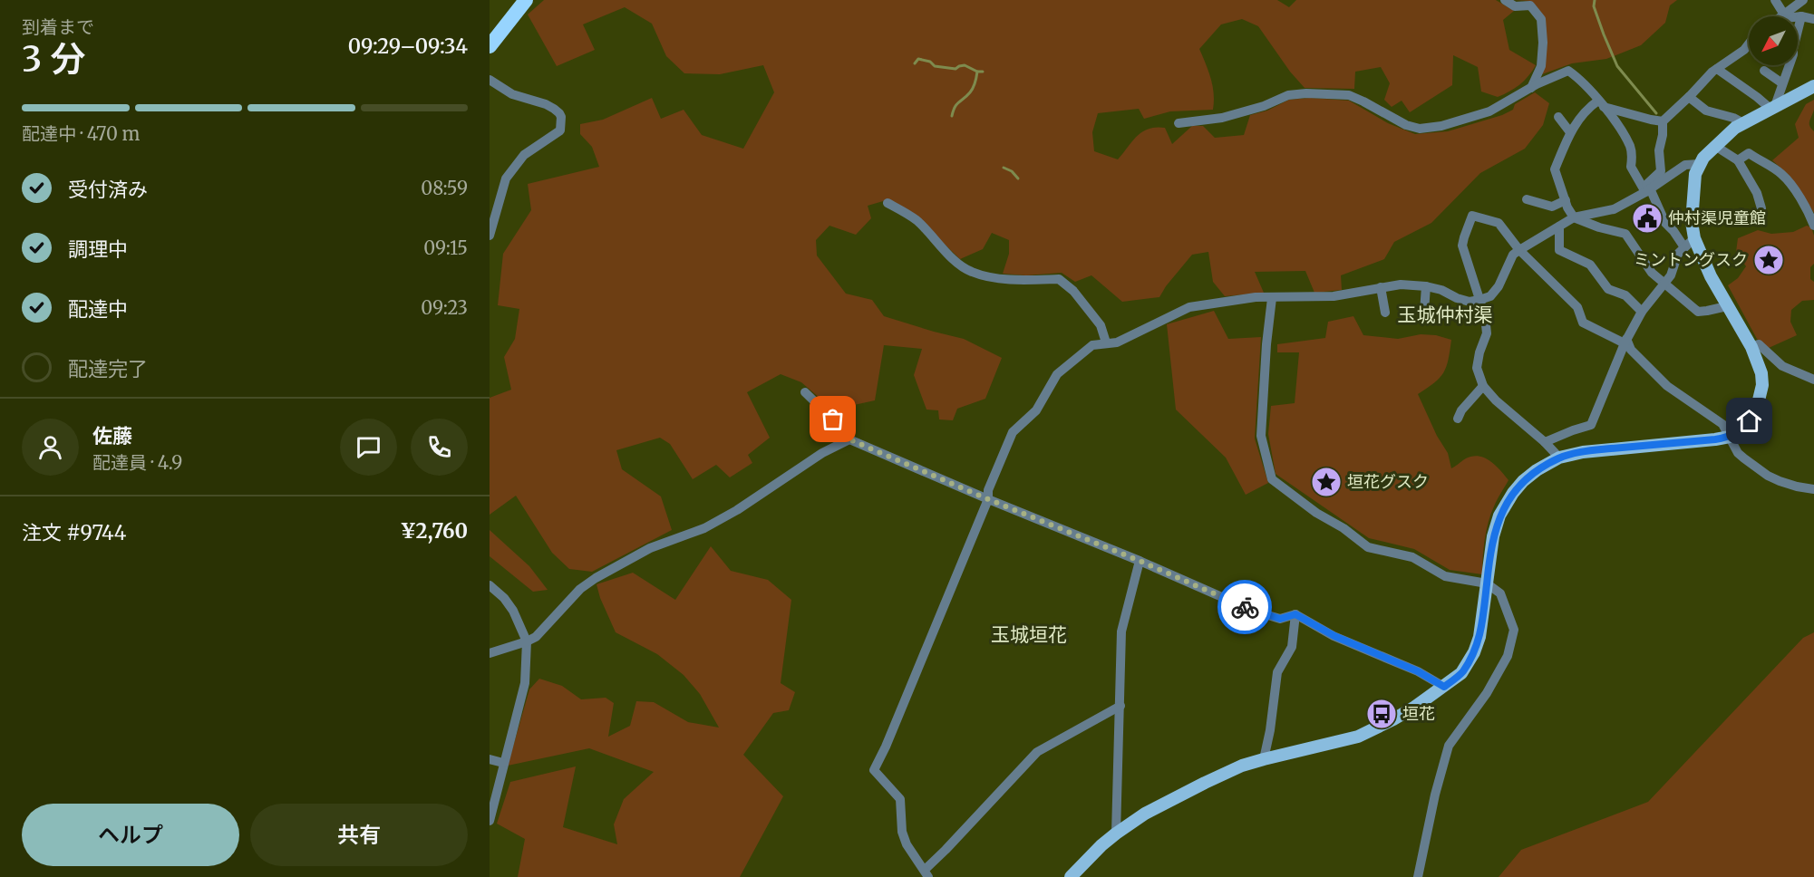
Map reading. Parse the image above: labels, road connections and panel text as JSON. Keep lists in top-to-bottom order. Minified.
{"districts":["玉城仲村渠","玉城垣花"],"places":{"public building":["仲村渠児童館"],"place":["ミントングスク","垣花グスク"],"bus stop":["垣花"]},"north":"bottom left","page":{"heading":["3 分","到着まで","09:29–09:34"],"panel":["佐藤","配達員 · 4.9","注文 #9744","¥2,760"],"bar":"配達中 · 470 m","list":[["受付済み","08:59"],["調理中","09:15"],["配達中","09:23"],"配達完了"],"buttons":["ヘルプ","共有"]}}
